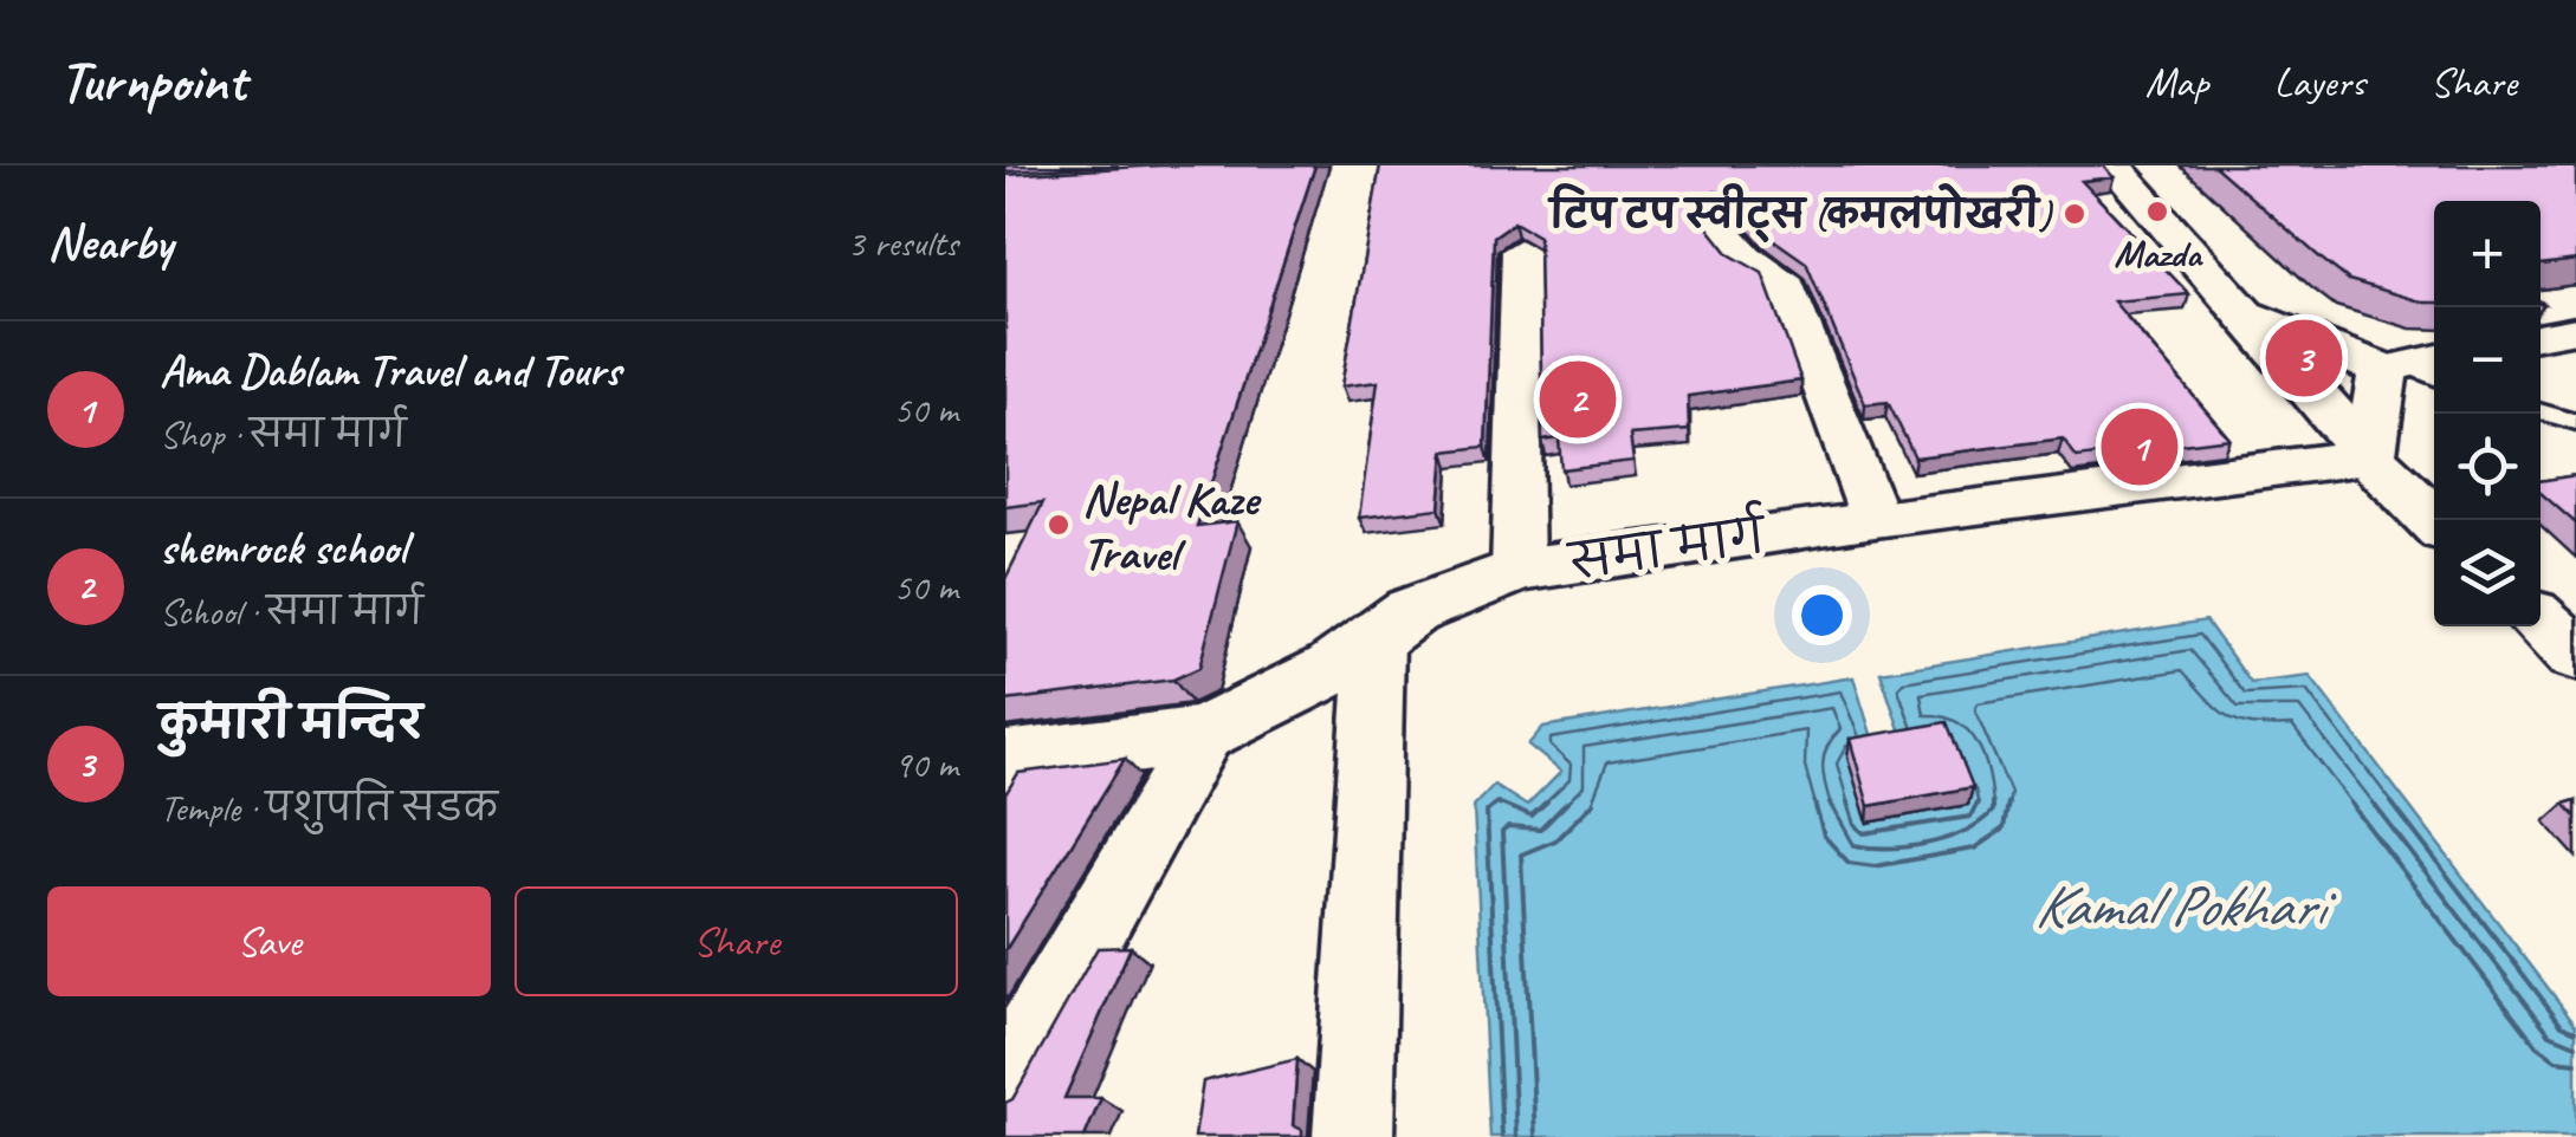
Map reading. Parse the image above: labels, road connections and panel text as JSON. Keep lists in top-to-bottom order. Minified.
{"streets":{"main road":["समा मार्ग"]},"water":["Kamal Pokhari"],"places":["Mazda","टिप टप स्वीट्स (कमलपोखरी)","Nepal Kaze Travel"],"page":{"header":"Turnpoint","nav":["Map","Layers","Share"],"heading":["Nearby","3 results"],"map_buttons":["+","−"],"pins":["3","2","1"],"list":[{"mark":"1","name":"Ama Dablam Travel and Tours","note":"Shop · समा मार्ग","value":"50 m"},{"mark":"2","name":"shemrock school","note":"School · समा मार्ग","value":"50 m"},{"mark":"3","name":"कुमारी मन्दिर","note":"Temple · पशुपति सडक","value":"90 m"}],"buttons":["Save","Share"]}}
